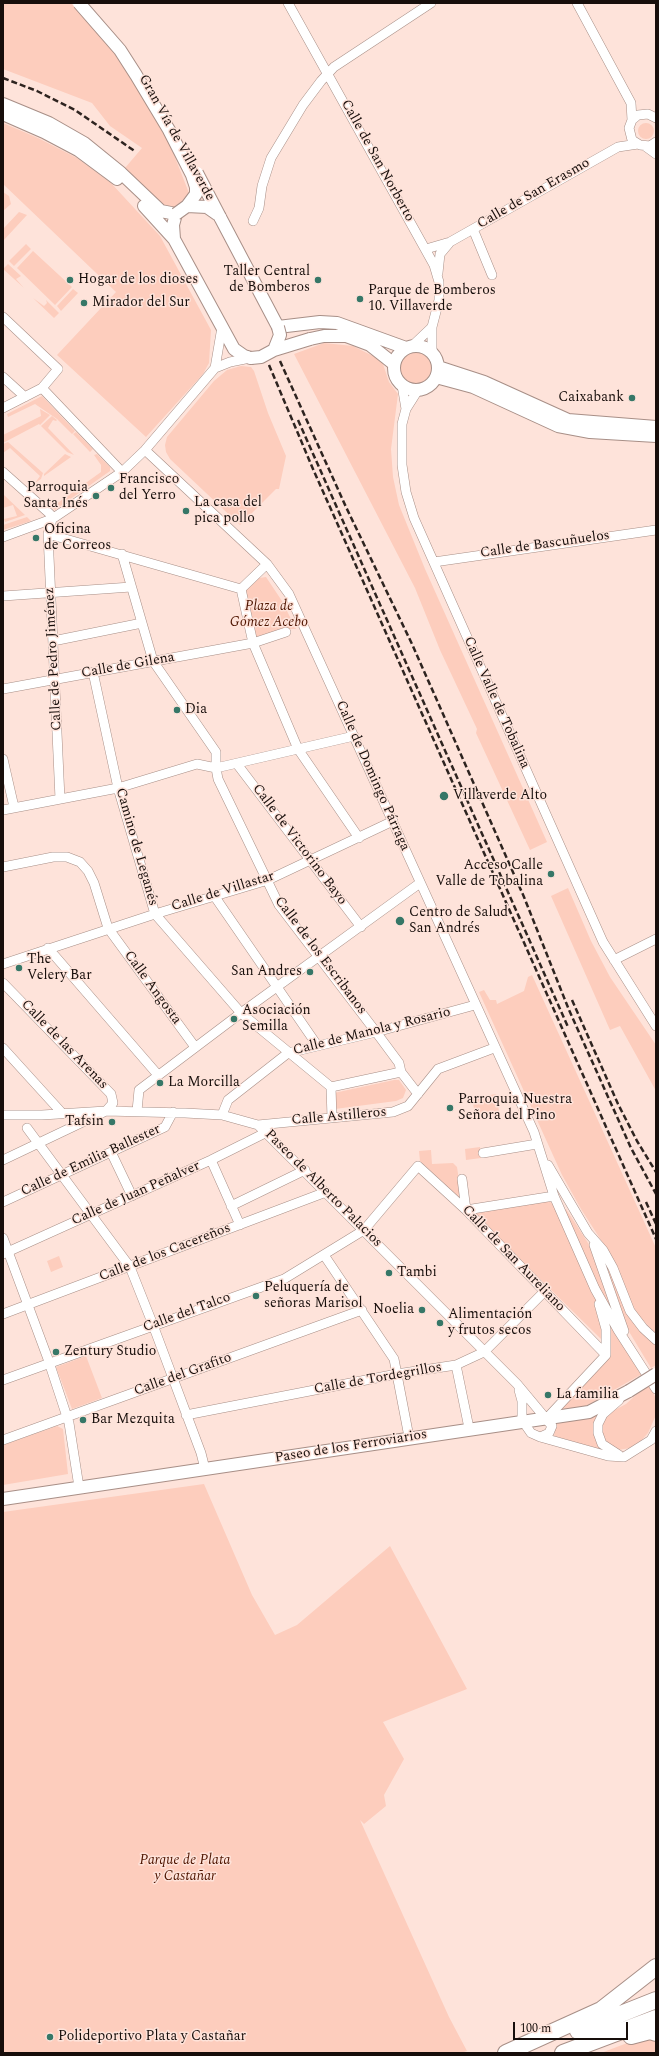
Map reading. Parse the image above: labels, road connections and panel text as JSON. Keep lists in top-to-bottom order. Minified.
{"streets":{"main road":["Gran Vía de Villaverde","Paseo de los Ferroviarios"],"street":["Calle de San Norberto","Calle de San Erasmo","Calle de Bascuñuelos","Calle de Pedro Jiménez","Calle de Gilena","Calle Valle de Tobalina","Calle de Domingo Párraga","Calle de Victorino Bayo","Camino de Leganés","Calle de Villastar","Calle de los Escribanos","Calle Angosta","Calle de Manola y Rosario","Calle de las Arenas","Calle Astilleros","Calle de Emilia Ballester","Paseo de Alberto Palacios","Calle de Juan Peñalver","Calle de los Cacereños","Calle de San Aureliano","Calle del Talco","Calle del Grafito","Calle de Tordegrillos"]},"crossings":[["Calle de San Norberto","Calle de San Erasmo"],["Calle de San Norberto","Calle Valle de Tobalina"],["Calle de Bascuñuelos","Calle Valle de Tobalina"],["Calle de Pedro Jiménez","Calle de Gilena"],["Calle de Gilena","Camino de Leganés"],["Calle de Gilena","Calle de los Escribanos"],["Calle de Domingo Párraga","Calle de Villastar"],["Calle de Domingo Párraga","Calle de Manola y Rosario"],["Calle de Domingo Párraga","Calle Astilleros"],["Calle de Victorino Bayo","Calle de Villastar"],["Camino de Leganés","Calle de Villastar"],["Camino de Leganés","Calle de Manola y Rosario"],["Calle de Villastar","Calle de los Escribanos"],["Calle de Villastar","Calle Angosta"],["Calle de los Escribanos","Calle de Manola y Rosario"],["Calle de los Escribanos","Calle Astilleros"],["Calle de Manola y Rosario","Paseo de Alberto Palacios"],["Calle de las Arenas","Paseo de Alberto Palacios"],["Calle Astilleros","Paseo de Alberto Palacios"],["Calle de Emilia Ballester","Paseo de Alberto Palacios"],["Paseo de Alberto Palacios","Calle de Juan Peñalver"],["Paseo de Alberto Palacios","Calle de los Cacereños"],["Paseo de Alberto Palacios","Calle del Talco"],["Paseo de Alberto Palacios","Calle de Tordegrillos"],["Paseo de Alberto Palacios","Paseo de los Ferroviarios"],["Calle de San Aureliano","Calle del Talco"],["Calle de San Aureliano","Calle de Tordegrillos"]],"parks":["Plaza de Gómez Acebo","Parque de Plata y Castañar"],"places":["Hogar de los dioses","Taller Central de Bomberos","Parque de Bomberos 10. Villaverde","Mirador del Sur","Caixabank","Francisco del Yerro","Parroquia Santa Inés","La casa del pica pollo","Oficina de Correos","Dia","Villaverde Alto","Acceso Calle Valle de Tobalina","Centro de Salud San Andrés","The Velery Bar","San Andres","Asociación Semilla","La Morcilla","Parroquia Nuestra Señora del Pino","Tafsin","Tambi","Peluquería de señoras Marisol","Noelia","Alimentación y frutos secos","Zentury Studio","La familia","Bar Mezquita","Polideportivo Plata y Castañar"],"scale_bar":"100 m"}
